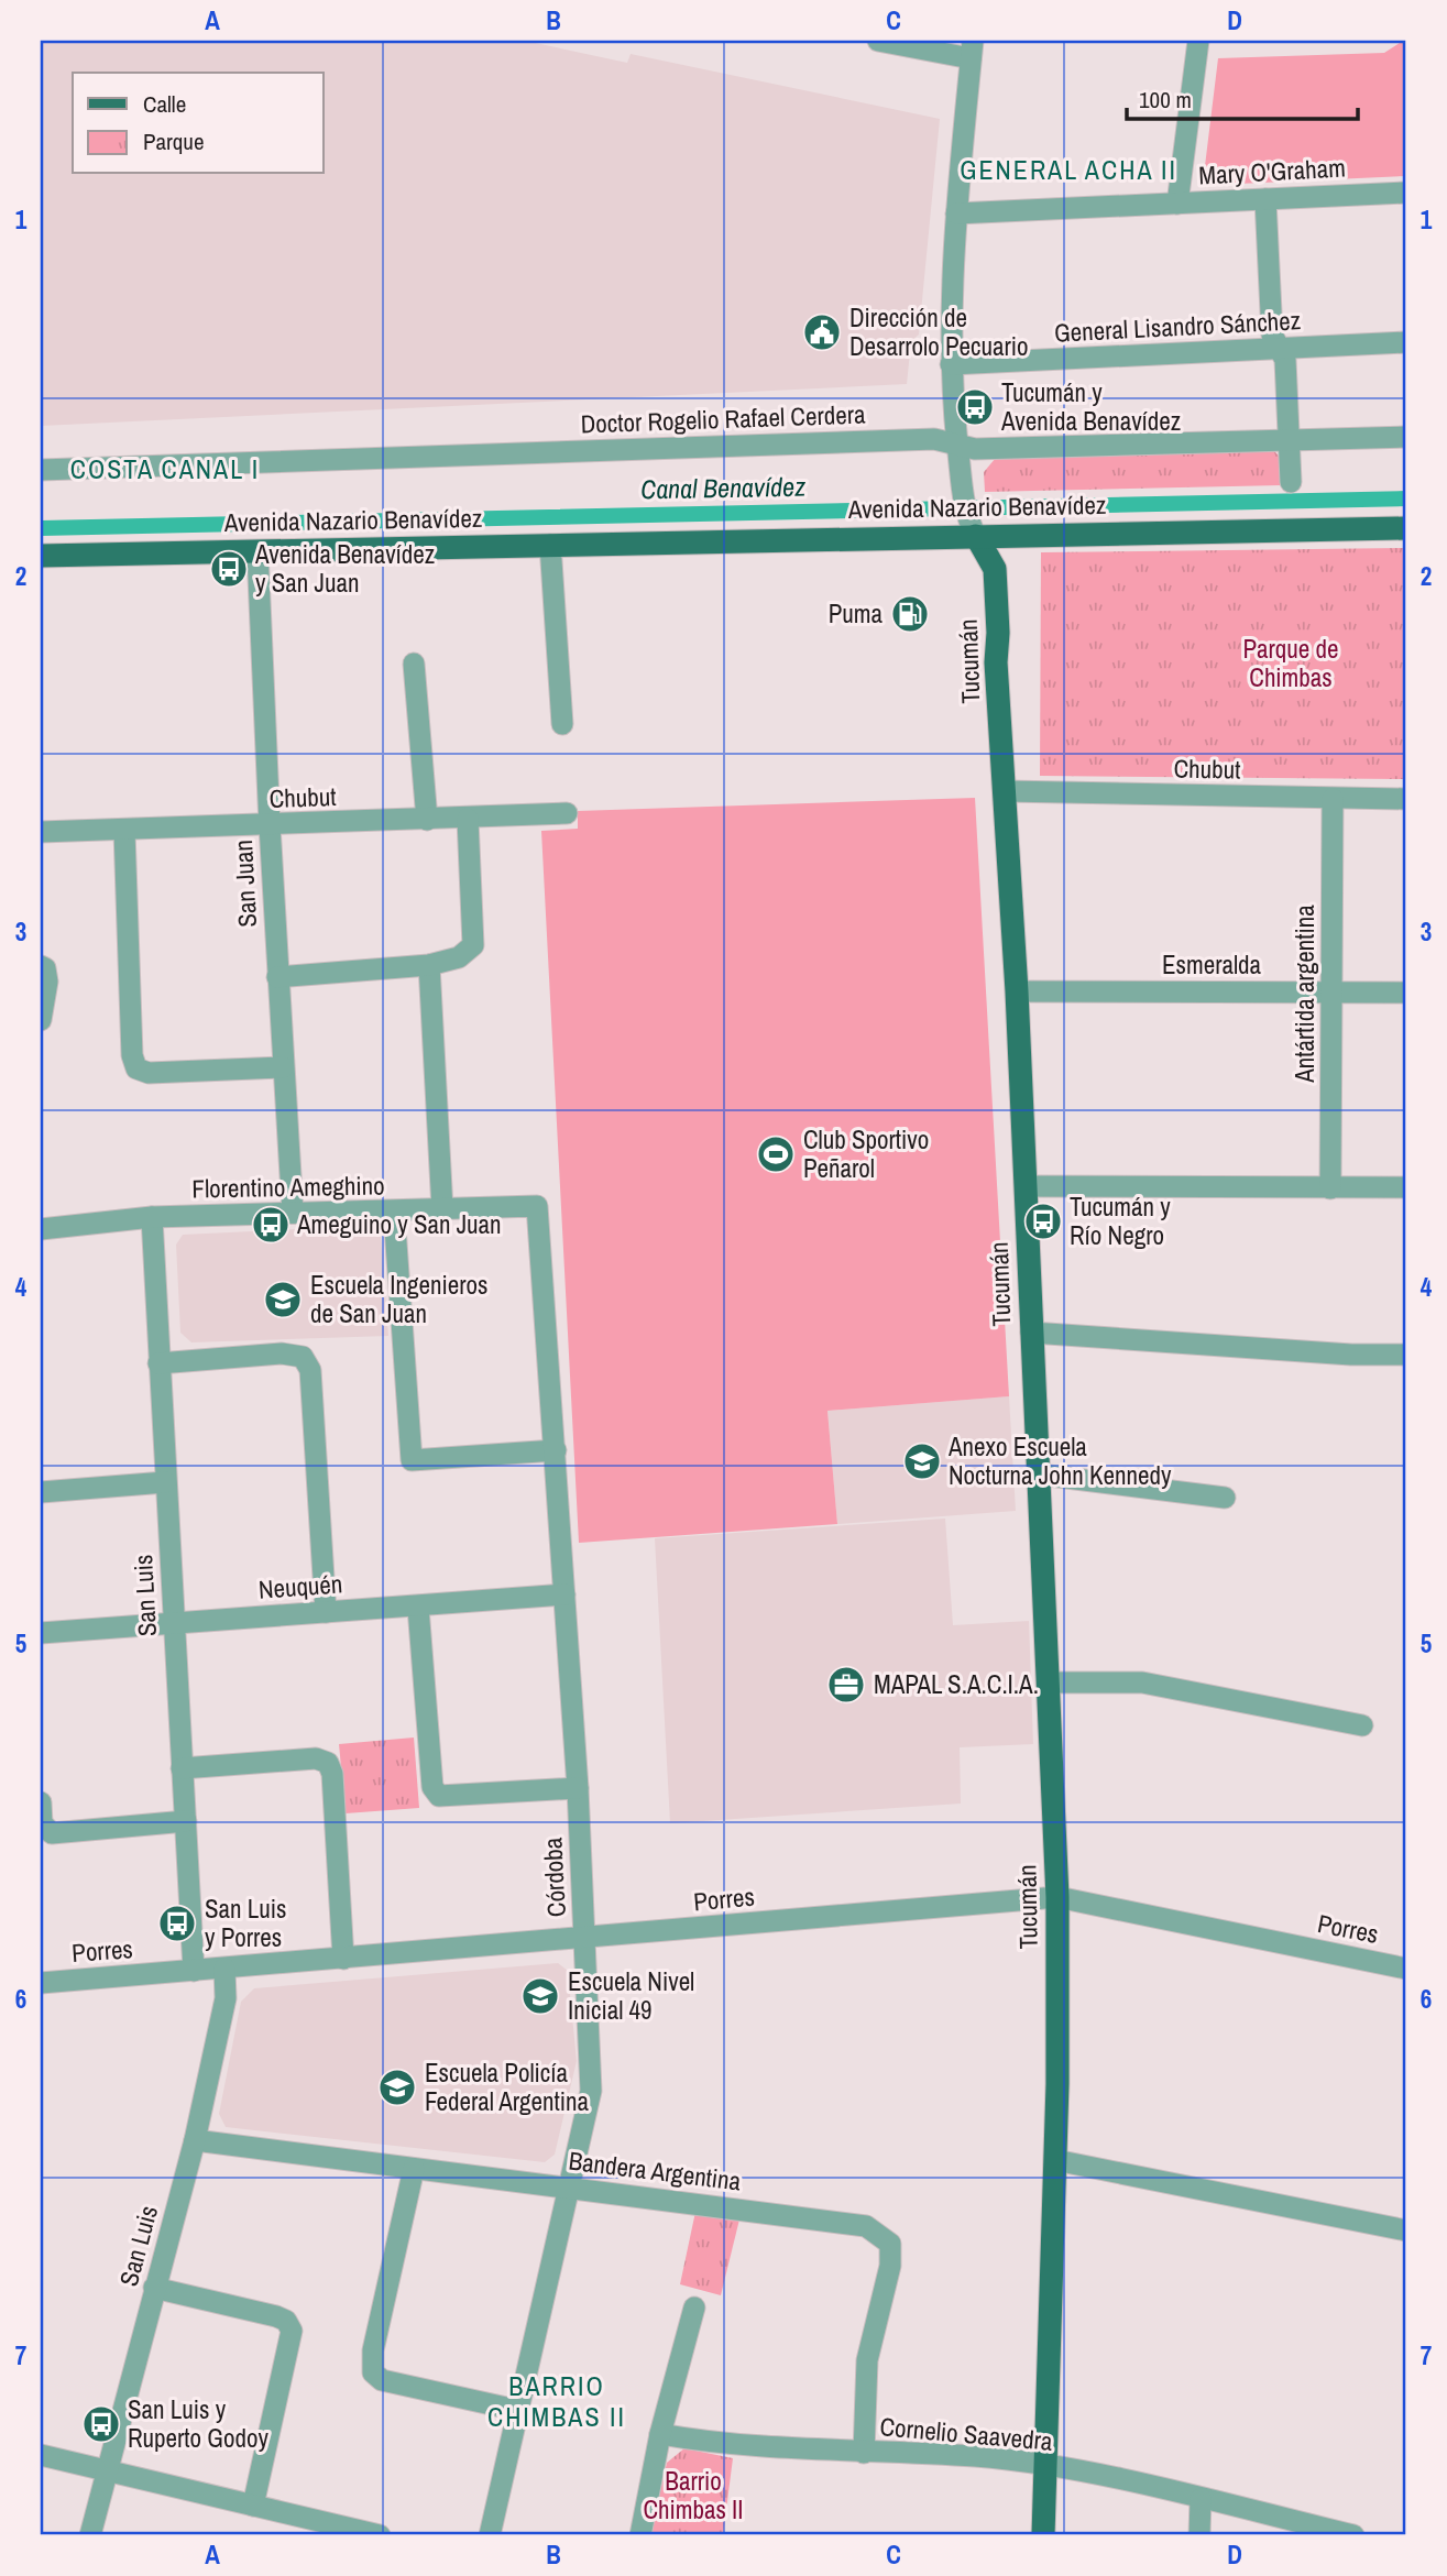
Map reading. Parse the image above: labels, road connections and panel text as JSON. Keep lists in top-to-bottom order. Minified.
{"streets":{"main road":["Avenida Nazario Benavídez","Tucumán"],"street":["Mary O'Graham","General Lisandro Sánchez","Doctor Rogelio Rafael Cerdera","Chubut","San Juan","Esmeralda","Antártida argentina","Florentino Ameghino","Neuquén","San Luis","Córdoba","Porres","Bandera Argentina","Cornelio Saavedra"]},"crossings":[["Mary O'Graham","Tucumán"],["General Lisandro Sánchez","Tucumán"],["Doctor Rogelio Rafael Cerdera","Tucumán"],["Avenida Nazario Benavídez","Tucumán"],["Avenida Nazario Benavídez","San Juan"],["Tucumán","Chubut"],["Tucumán","Esmeralda"],["Tucumán","Porres"],["Tucumán","Cornelio Saavedra"],["Chubut","San Juan"],["Chubut","Antártida argentina"],["San Juan","Florentino Ameghino"],["Esmeralda","Antártida argentina"],["Florentino Ameghino","San Luis"],["Florentino Ameghino","Córdoba"],["Neuquén","San Luis"],["Neuquén","Córdoba"],["San Luis","Porres"],["San Luis","Bandera Argentina"],["Córdoba","Porres"],["Córdoba","Bandera Argentina"],["Bandera Argentina","Cornelio Saavedra"]],"districts":["GENERAL ACHA II","COSTA CANAL I","BARRIO CHIMBAS II"],"water":["Canal Benavídez"],"parks":["Parque de Chimbas","Barrio Chimbas II"],"places":{"public building":["Dirección de Desarrolo Pecuario"],"bus stop":["Tucumán y Avenida Benavídez","Avenida Benavídez y San Juan","Tucumán y Río Negro","Ameguino y San Juan","San Luis y Porres","San Luis y Ruperto Godoy"],"fuel station":["Puma"],"sports":["Club Sportivo Peñarol"],"school or university":["Escuela Ingenieros de San Juan","Anexo Escuela Nocturna John Kennedy","Escuela Nivel Inicial 49","Escuela Policía Federal Argentina"],"office":["MAPAL S.A.C.I.A."]},"legend":["Calle","Parque"],"scale_bar":"100 m","grid":{"columns":["A","B","C","D"],"rows":["1","2","3","4","5","6","7"]}}
